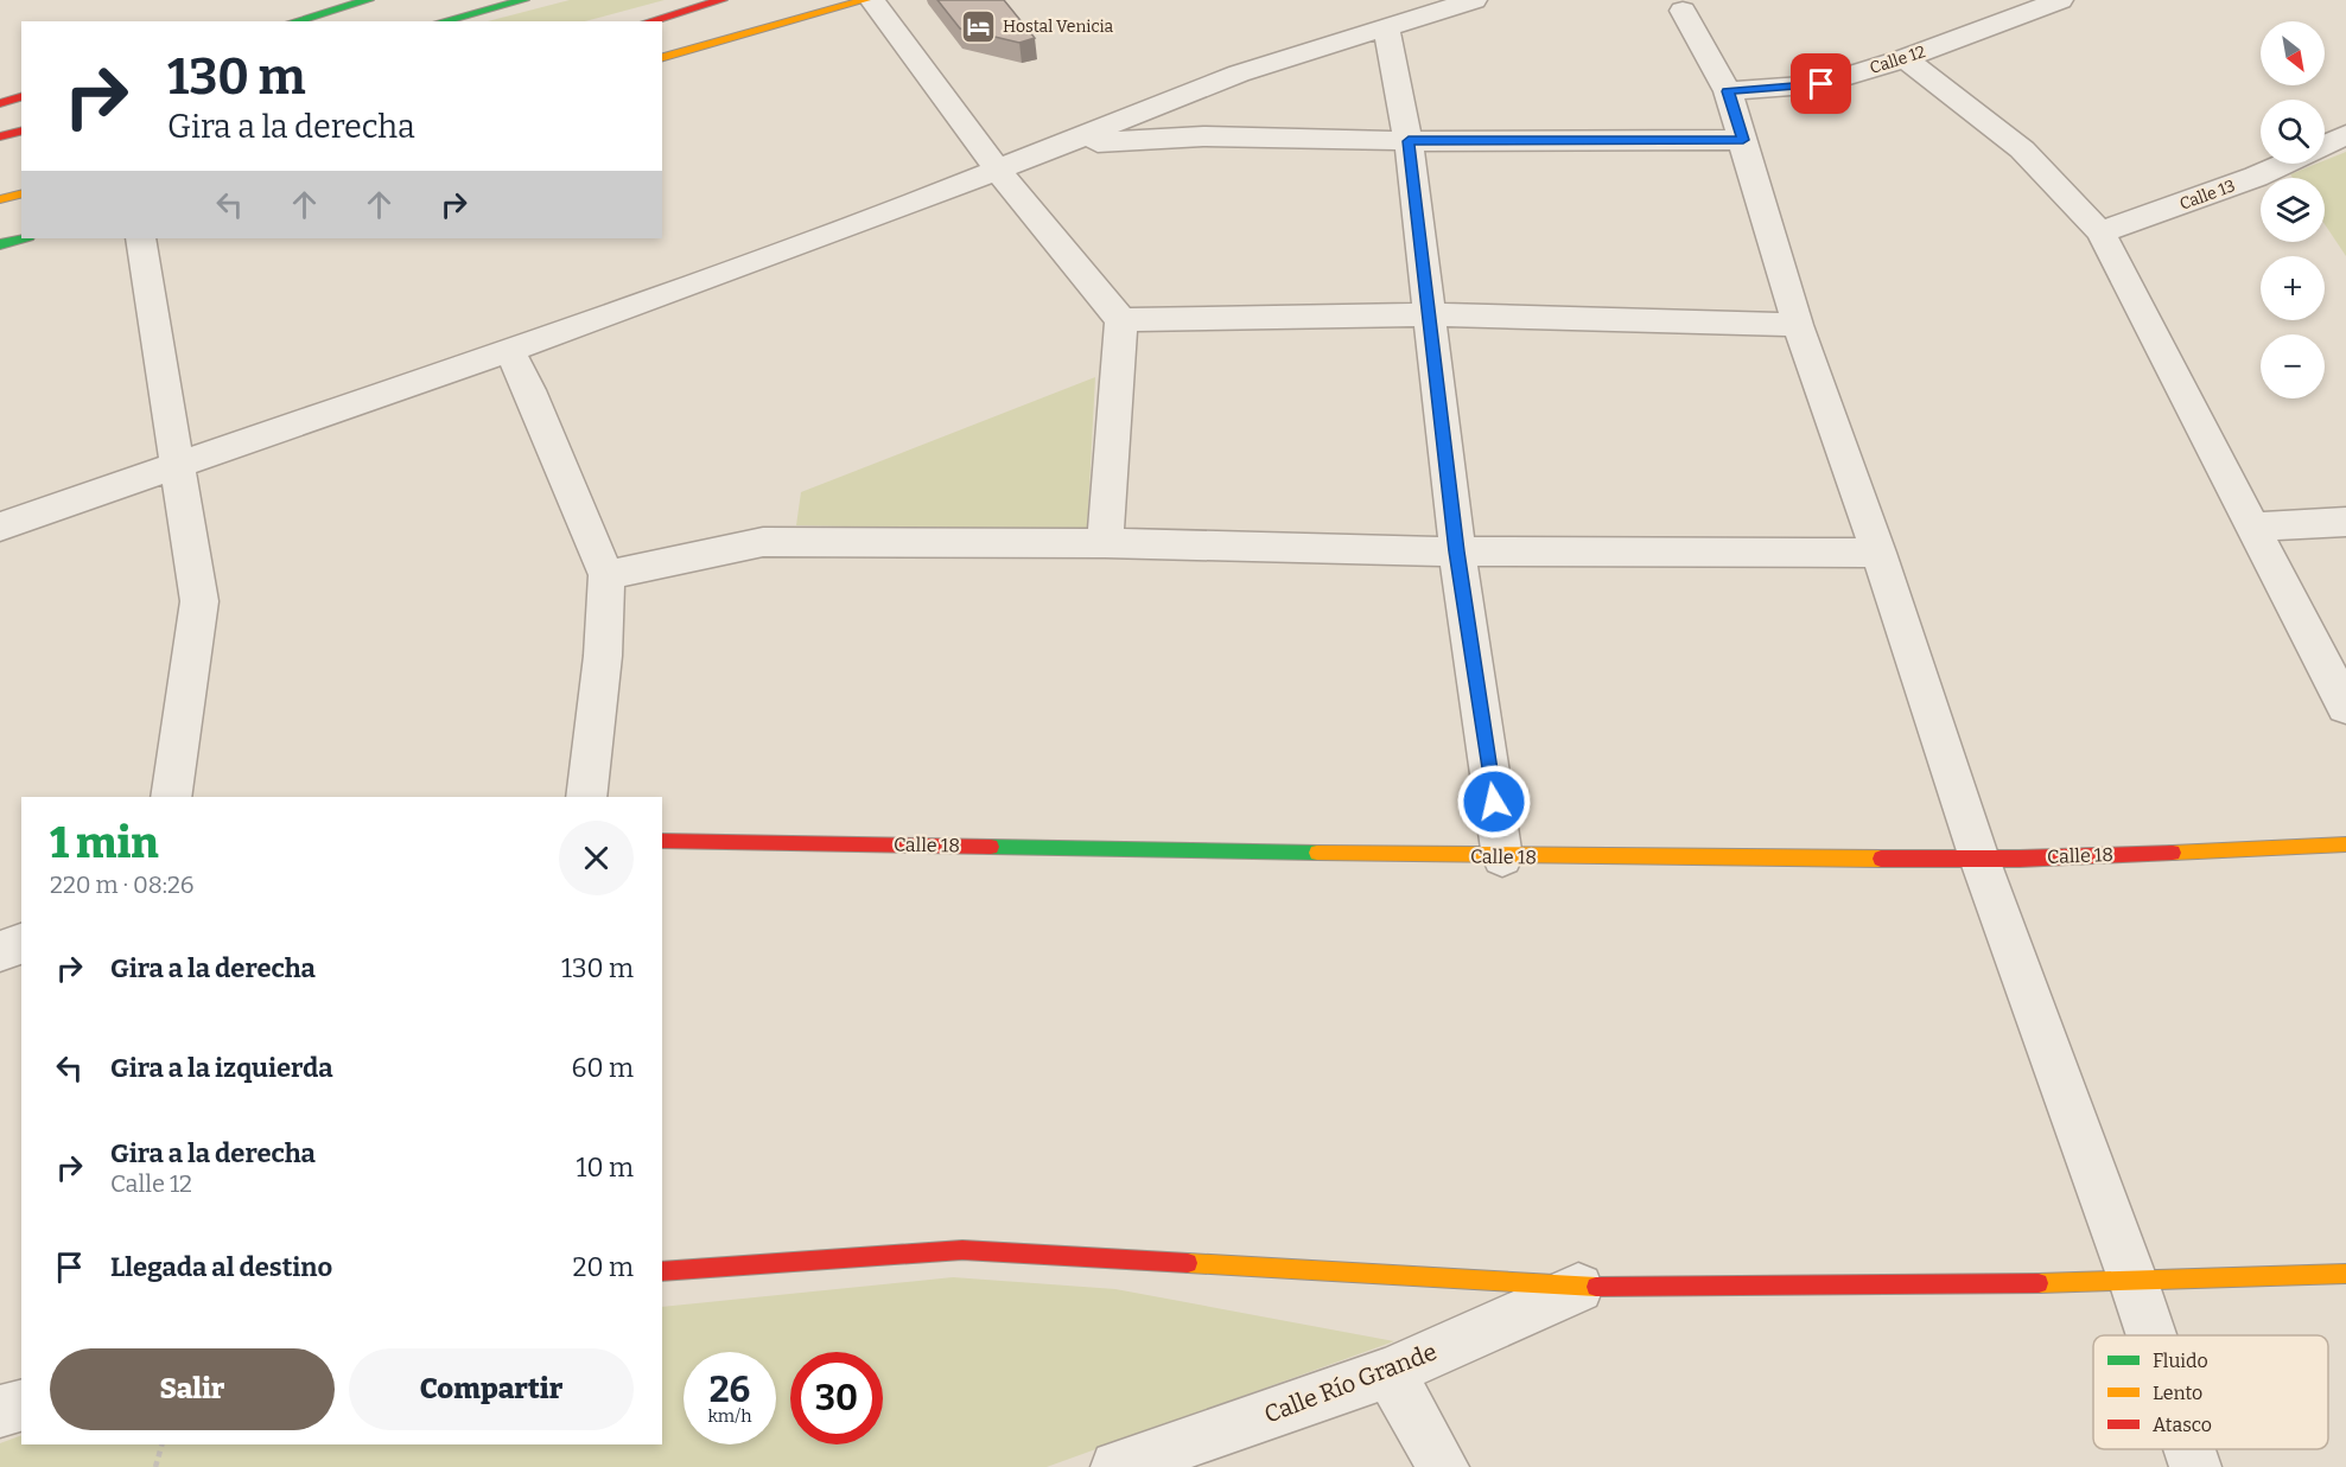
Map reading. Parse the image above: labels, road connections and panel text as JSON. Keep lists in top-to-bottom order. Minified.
{"streets":{"street":["Calle 12","Calle 13","Calle 18","Calle Río Grande"]},"places":{"hotel":["Hostal Venicia"]},"legend":["Fluido","Lento","Atasco"],"north":"bottom right","page":{"map_buttons":["+","−"],"turn":["130 m","Gira a la derecha"],"heading":["1 min","220 m · 08:26"],"list":[{"name":"Gira a la derecha","value":"130 m"},{"name":"Gira a la izquierda","value":"60 m"},{"name":"Gira a la derecha","note":"Calle 12","value":"10 m"},{"name":"Llegada al destino","value":"20 m"}],"buttons":["Salir","Compartir"],"speed":"26 km/h","limit":"30"}}
